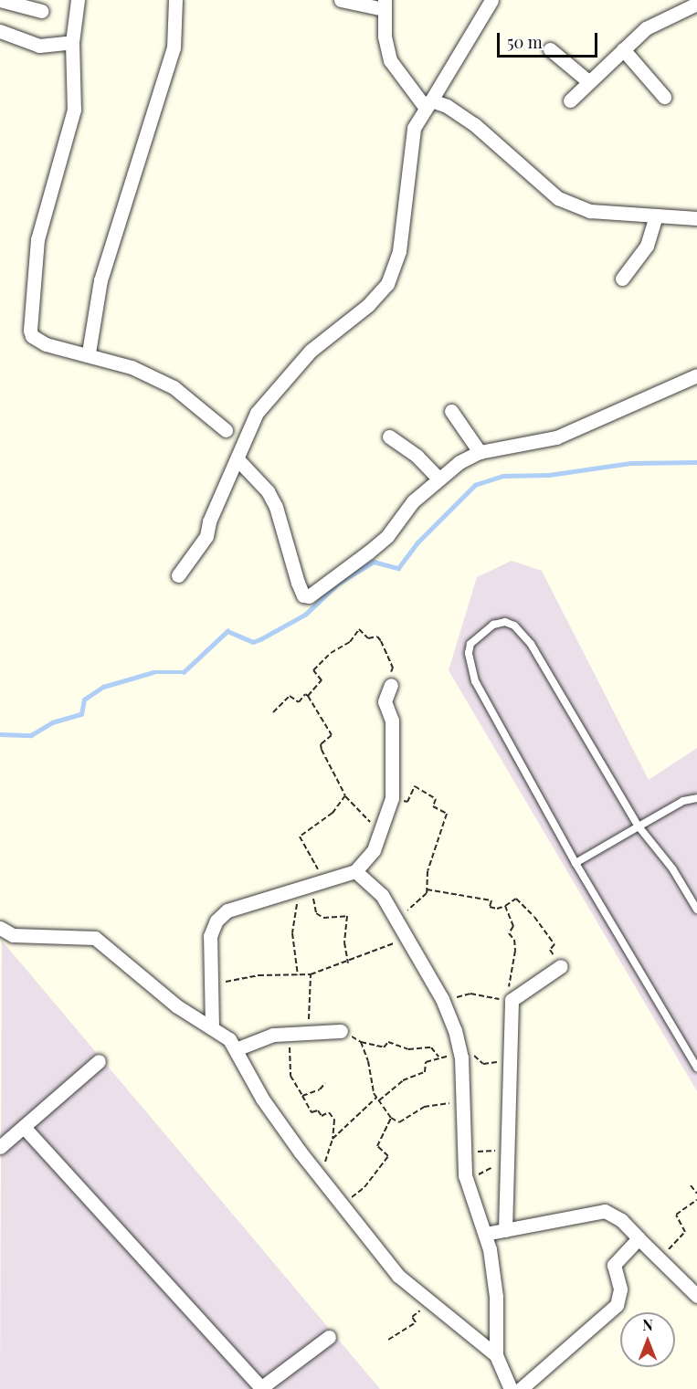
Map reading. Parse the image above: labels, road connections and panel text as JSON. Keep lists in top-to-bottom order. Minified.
{"scale_bar":"50 m","north":"top"}
